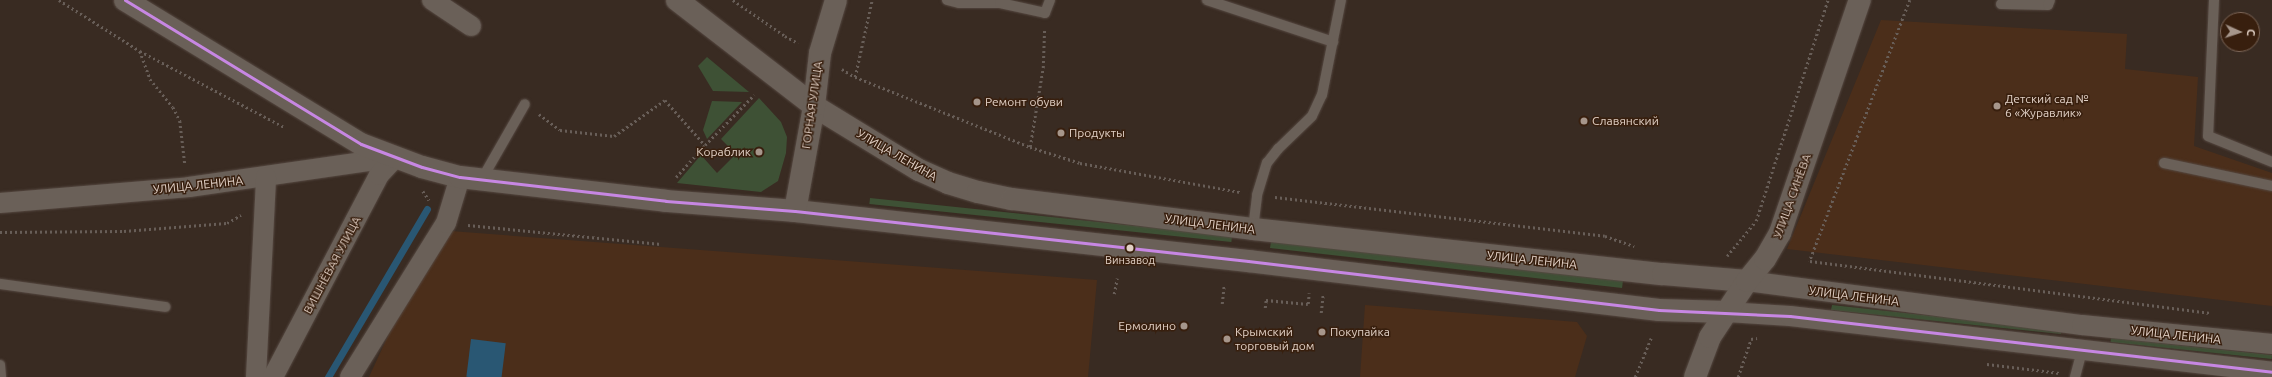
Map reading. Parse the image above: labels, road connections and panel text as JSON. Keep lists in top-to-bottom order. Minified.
{"streets":{"main road":["ГОРНАЯ УЛИЦА","УЛИЦА ЛЕНИНА","УЛИЦА СИНЁВА"],"street":["ВИШНЁВАЯ УЛИЦА"]},"crossings":[["ГОРНАЯ УЛИЦА","УЛИЦА ЛЕНИНА"],["УЛИЦА ЛЕНИНА","УЛИЦА СИНЁВА"],["УЛИЦА ЛЕНИНА","ВИШНЁВАЯ УЛИЦА"]],"places":["Ремонт обуви","Детский сад № 6 «Журавлик»","Славянский","Продукты","Кораблик","Винзавод","Ермолино","Покупайка","Крымский торговый дом"],"north":"right"}
